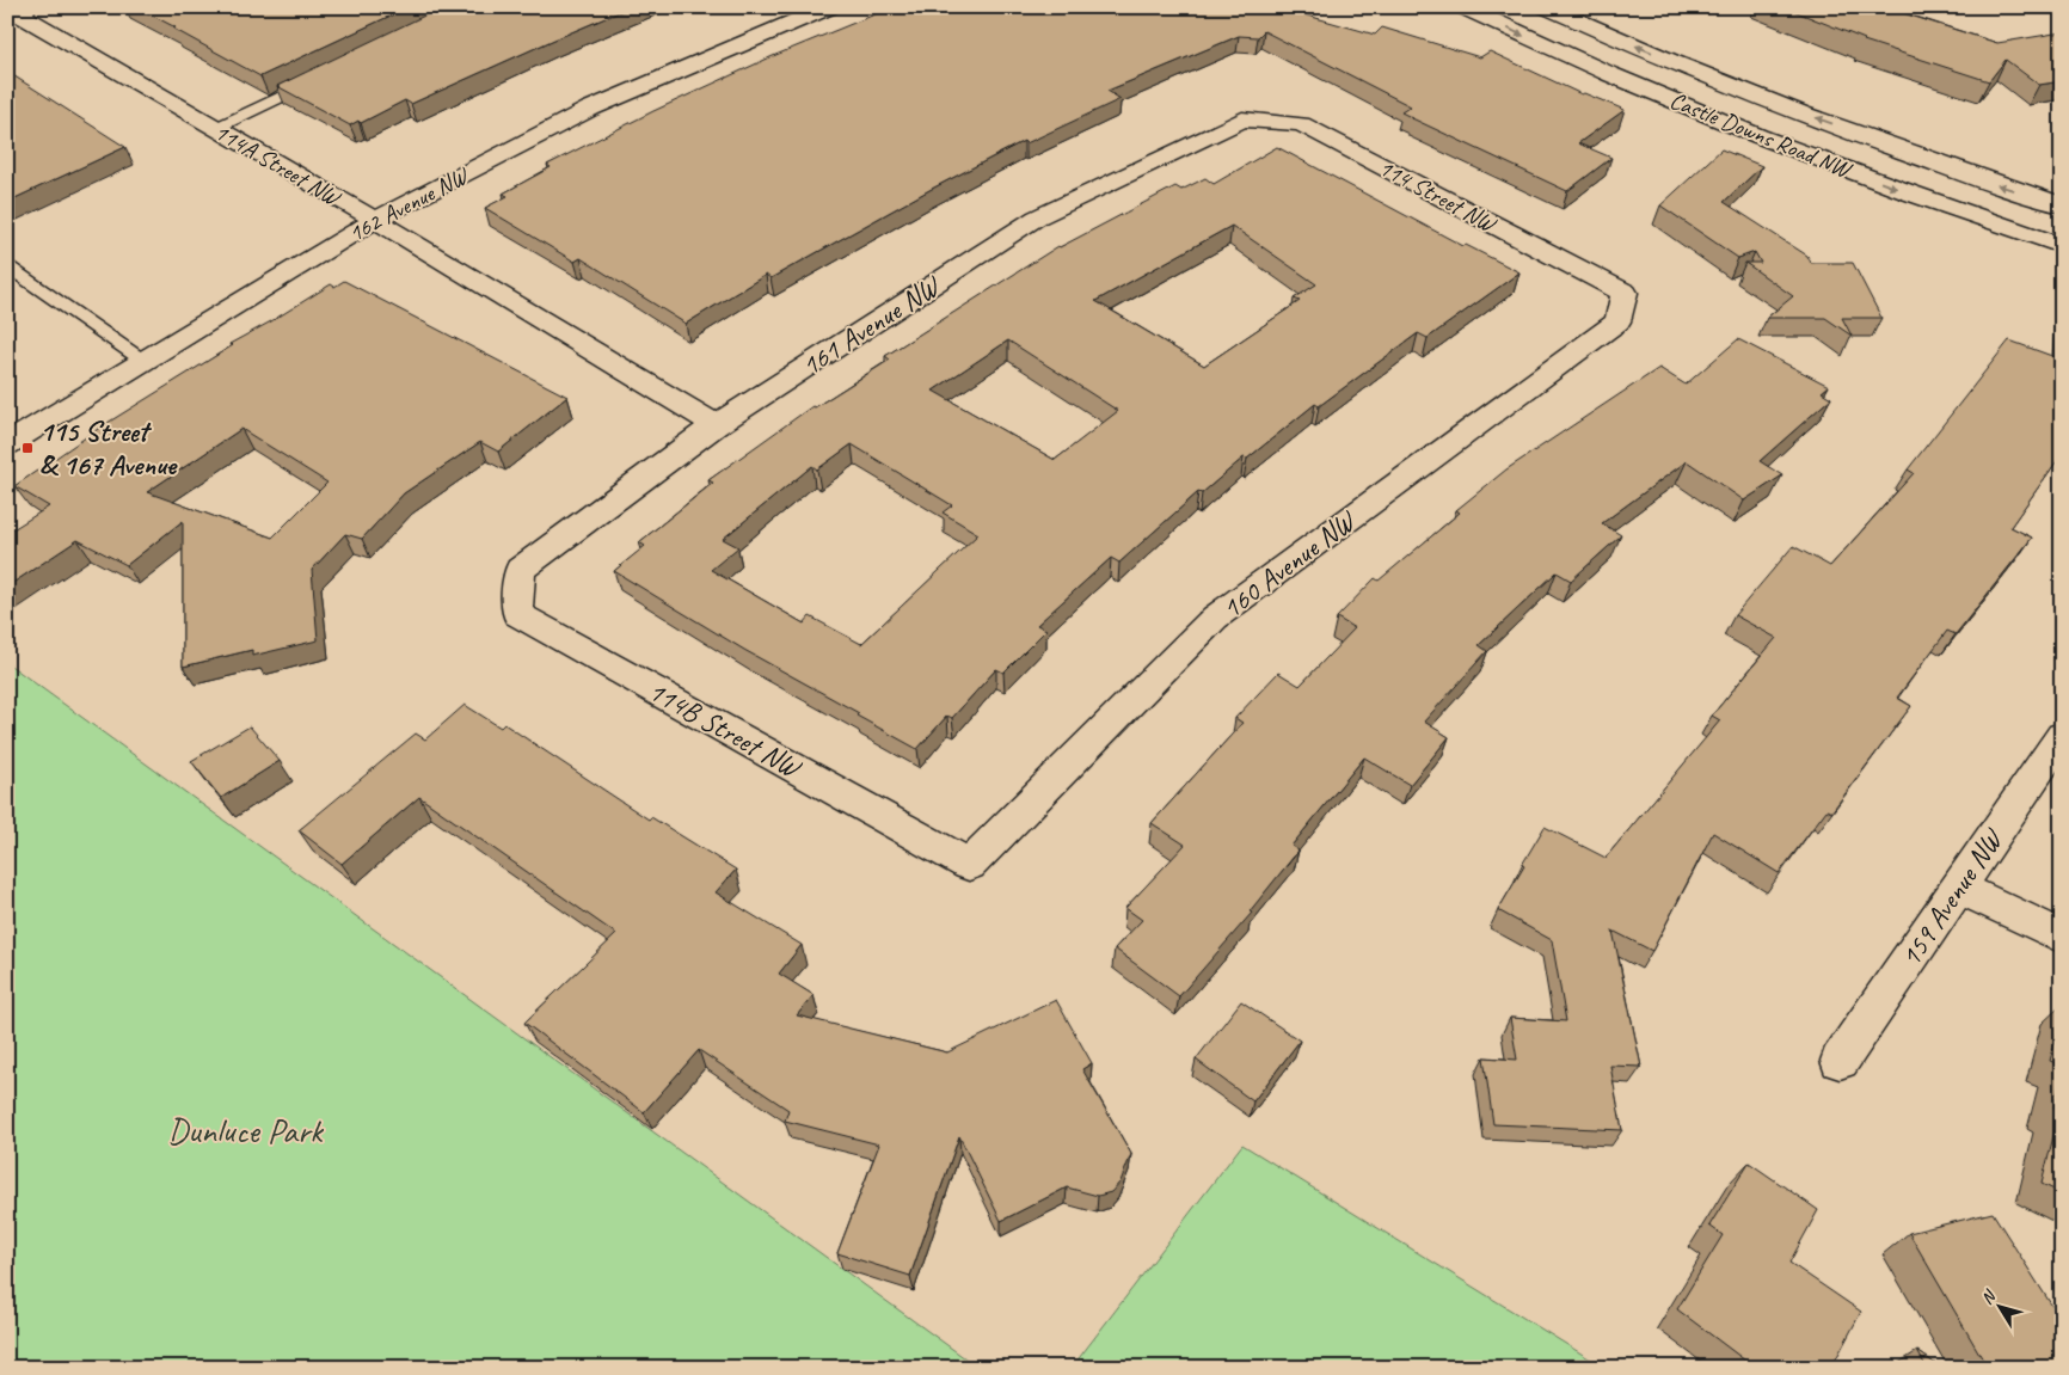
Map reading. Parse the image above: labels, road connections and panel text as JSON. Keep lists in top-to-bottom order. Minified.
{"streets":{"street":["Castle Downs Road NW","114A Street NW","114 Street NW","162 Avenue NW","161 Avenue NW","160 Avenue NW","114B Street NW","159 Avenue NW"]},"crossings":[["114A Street NW","162 Avenue NW"],["114A Street NW","161 Avenue NW"],["114 Street NW","161 Avenue NW"],["114 Street NW","160 Avenue NW"],["161 Avenue NW","114B Street NW"],["160 Avenue NW","114B Street NW"]],"parks":["Dunluce Park"],"places":{"transit":["115 Street & 167 Avenue"]},"north":"top left"}
